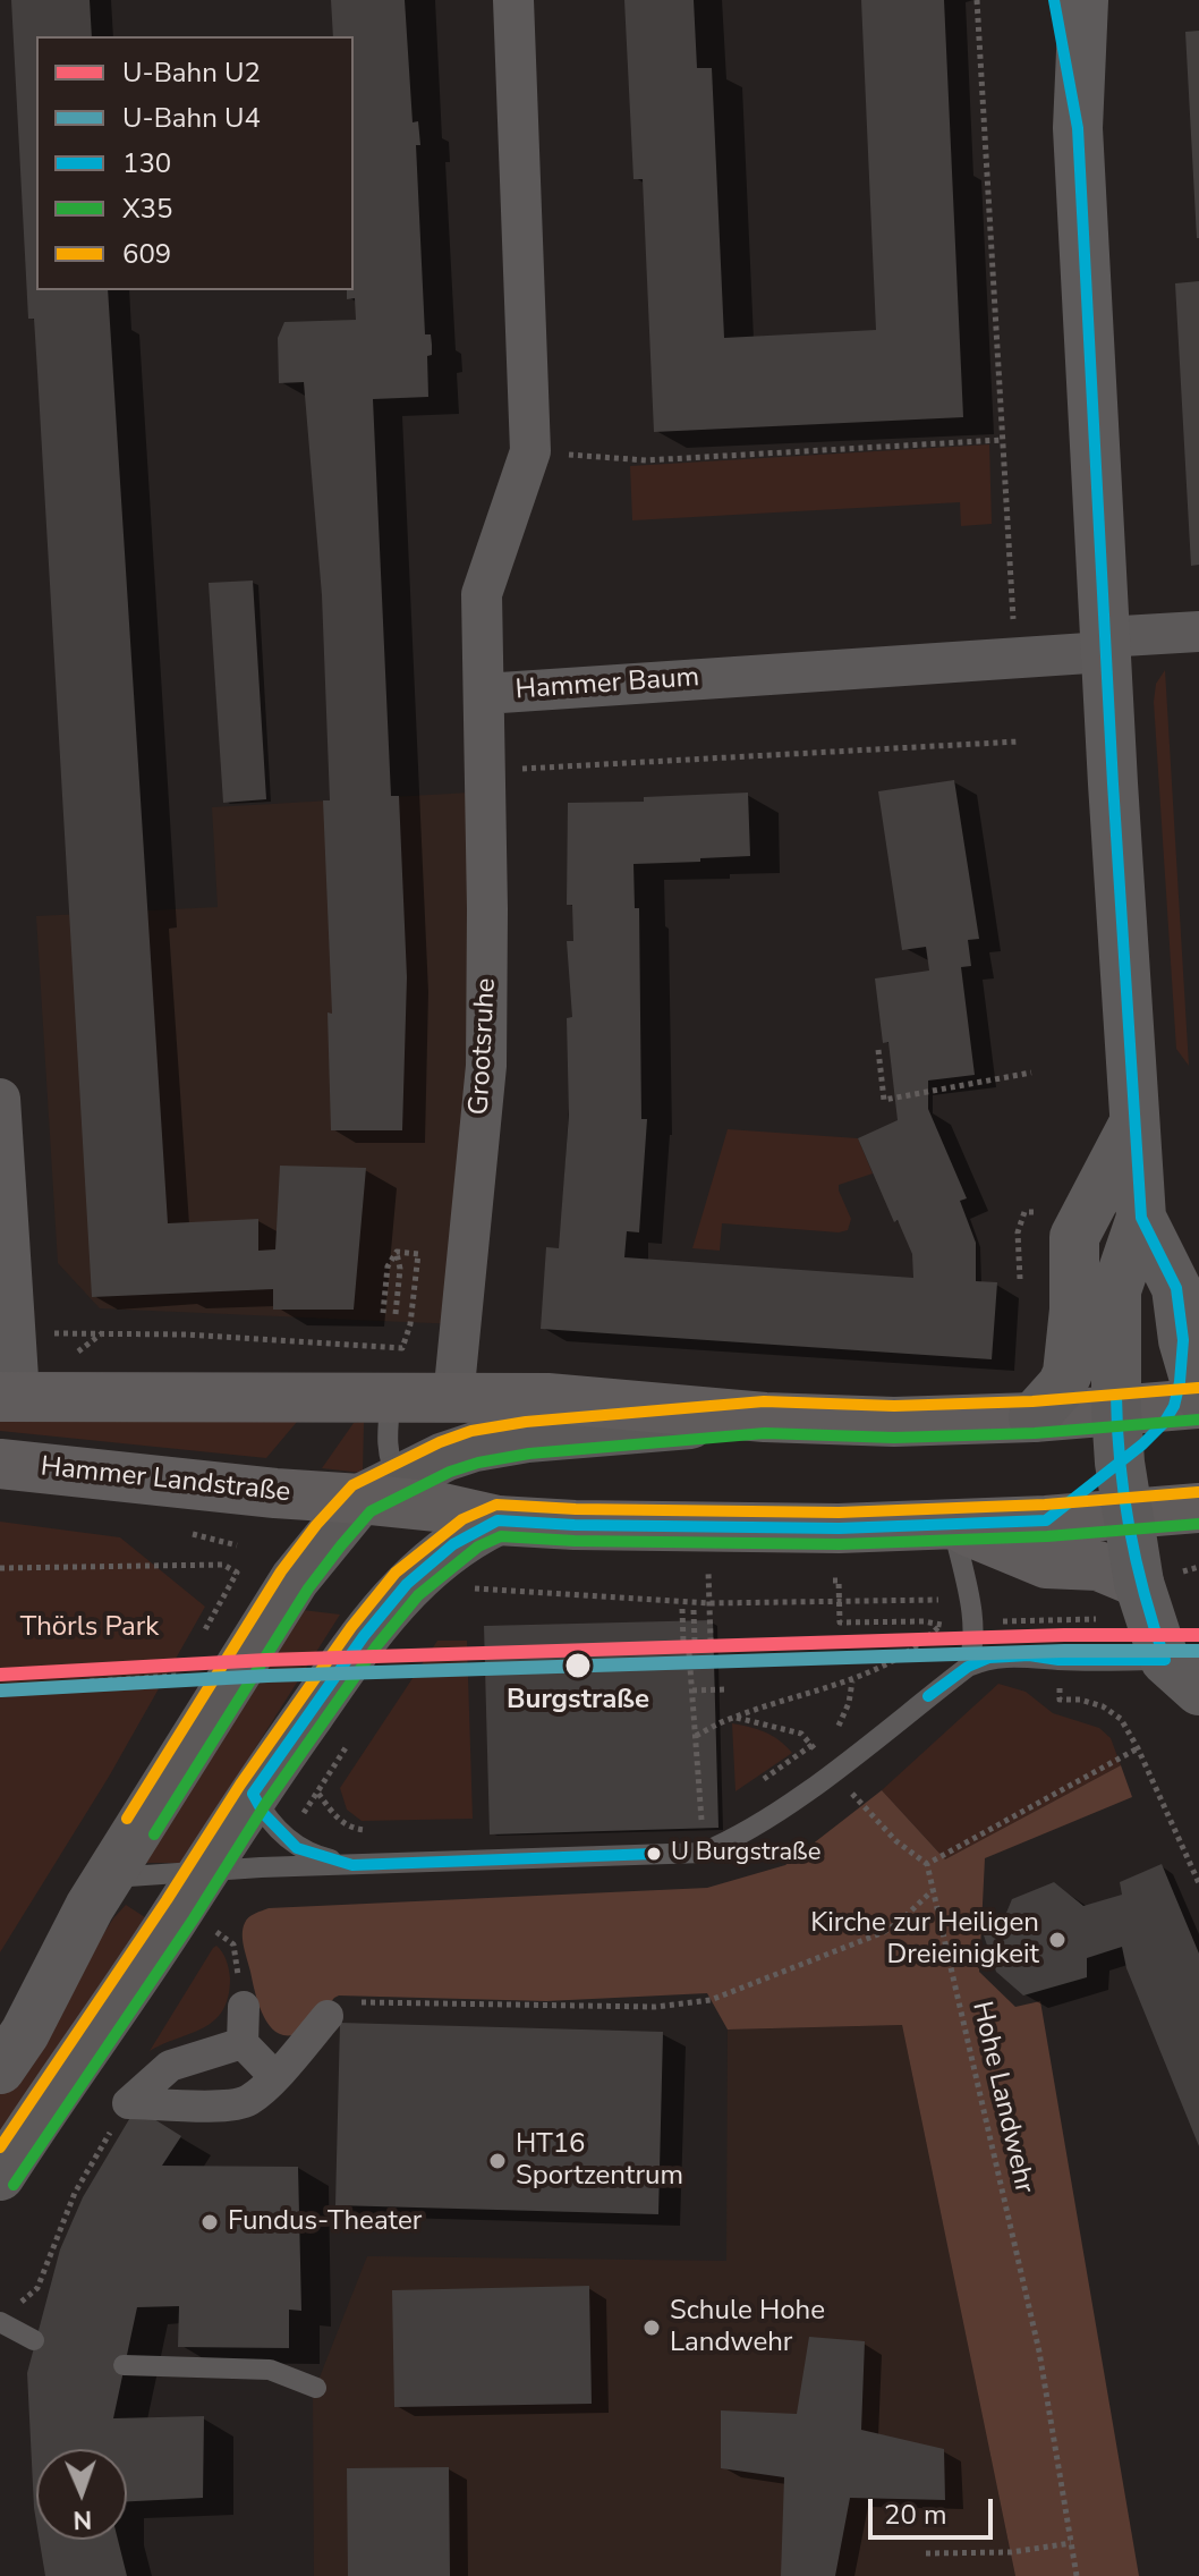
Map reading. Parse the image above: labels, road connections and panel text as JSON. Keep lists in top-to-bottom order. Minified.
{"streets":{"main road":["Hammer Landstraße"],"street":["Hammer Baum","Grootsruhe"],"path":["Hohe Landwehr"]},"crossings":[["Hammer Baum","Grootsruhe"]],"parks":["Thörls Park"],"places":["Burgstraße","U Burgstraße","Kirche zur Heiligen Dreieinigkeit","HT16 Sportzentrum","Fundus-Theater","Schule Hohe Landwehr"],"lines":["transit line 130","transit line 609","transit line X35","metro line U2","metro line U4"],"legend":["U-Bahn U2","U-Bahn U4","130","X35","609"],"scale_bar":"20 m","north":"bottom"}
